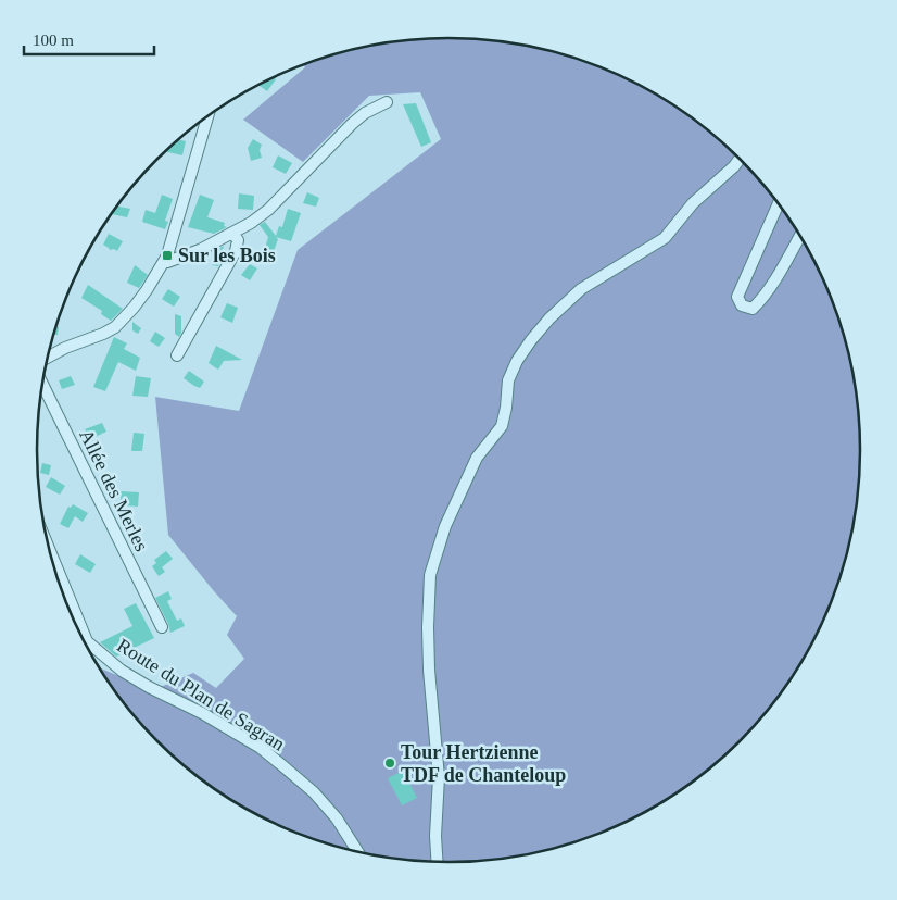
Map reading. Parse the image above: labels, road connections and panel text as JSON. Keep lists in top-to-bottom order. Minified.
{"streets":{"street":["Allée des Merles","Route du Plan de Sagran"]},"places":{"transit":["Sur les Bois"],"other":["Tour Hertzienne TDF de Chanteloup"]},"scale_bar":"100 m"}
